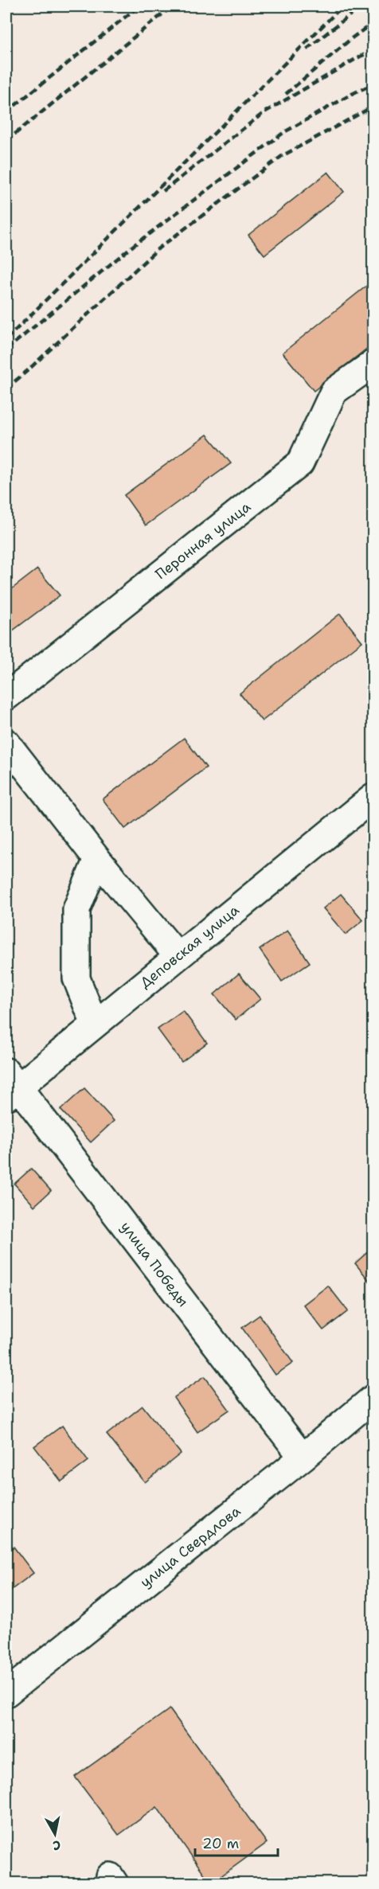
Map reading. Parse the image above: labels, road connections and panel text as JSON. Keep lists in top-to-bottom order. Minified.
{"streets":{"street":["Перонная улица","Деповская улица","улица Победы","улица Свердлова"]},"crossings":[["Деповская улица","улица Победы"],["улица Победы","улица Свердлова"]],"scale_bar":"20 m","north":"bottom"}
